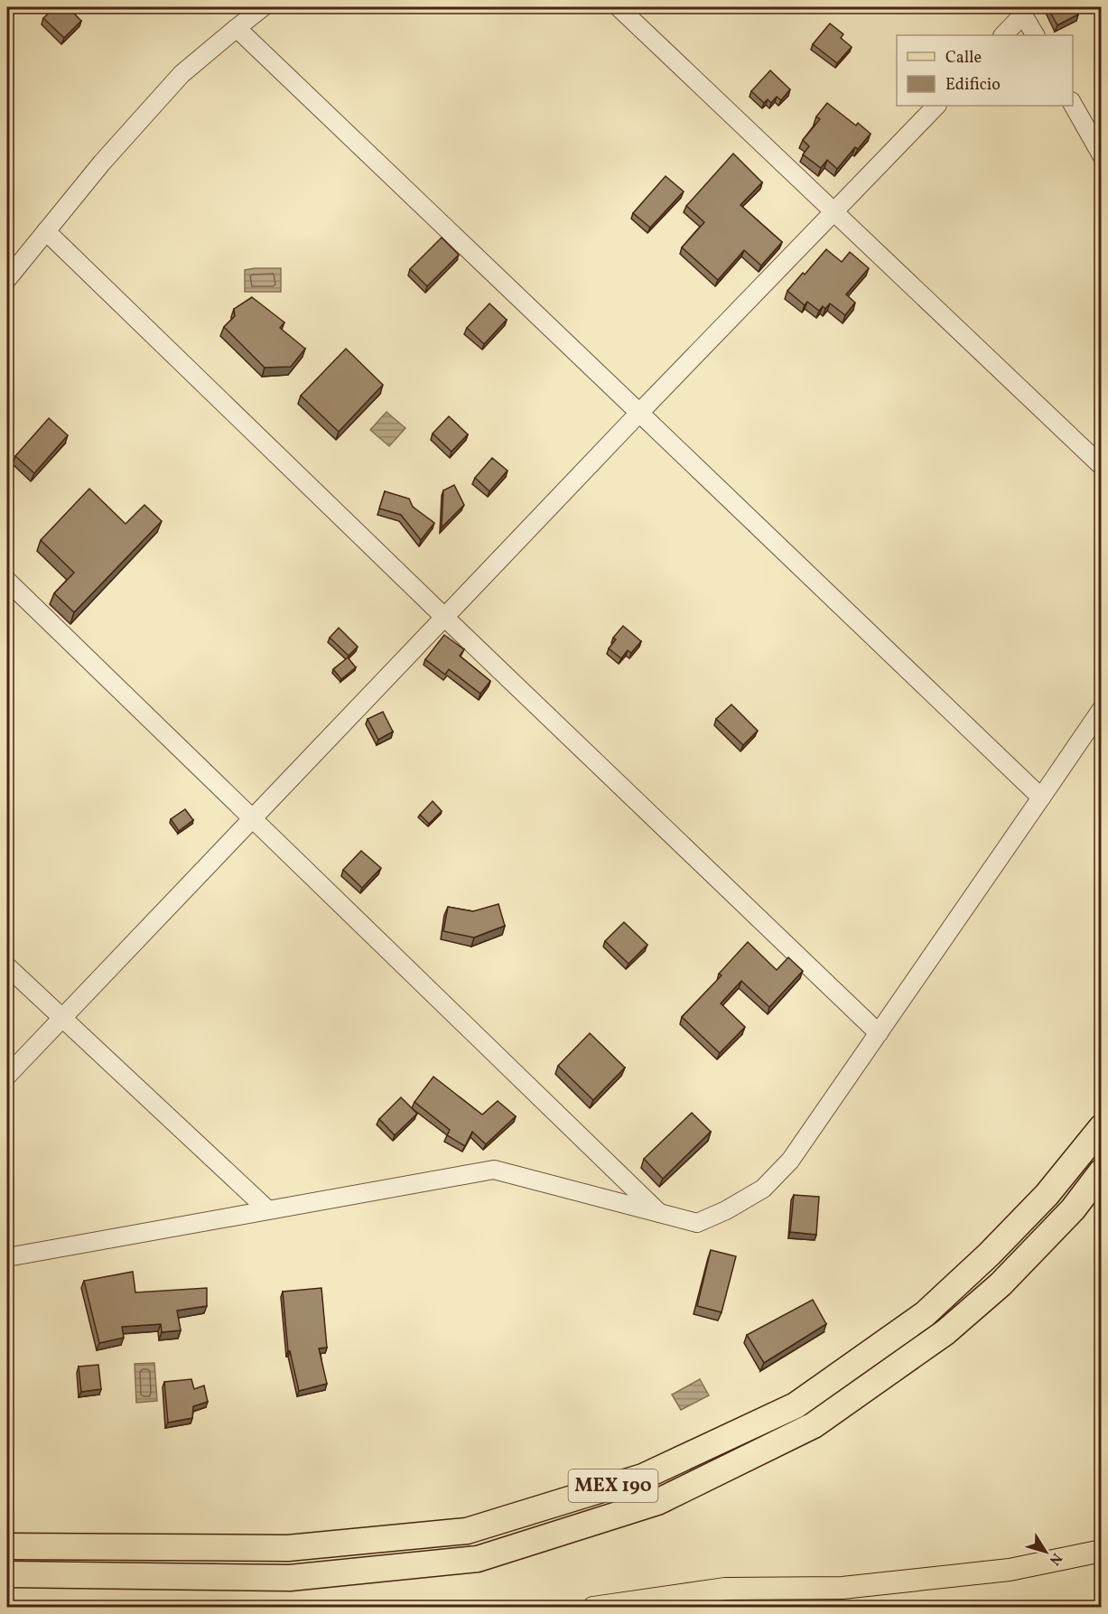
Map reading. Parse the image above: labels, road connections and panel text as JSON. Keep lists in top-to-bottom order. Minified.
{"streets":{"highway":["MEX 190"]},"legend":["Calle","Edificio"],"north":"bottom right"}
